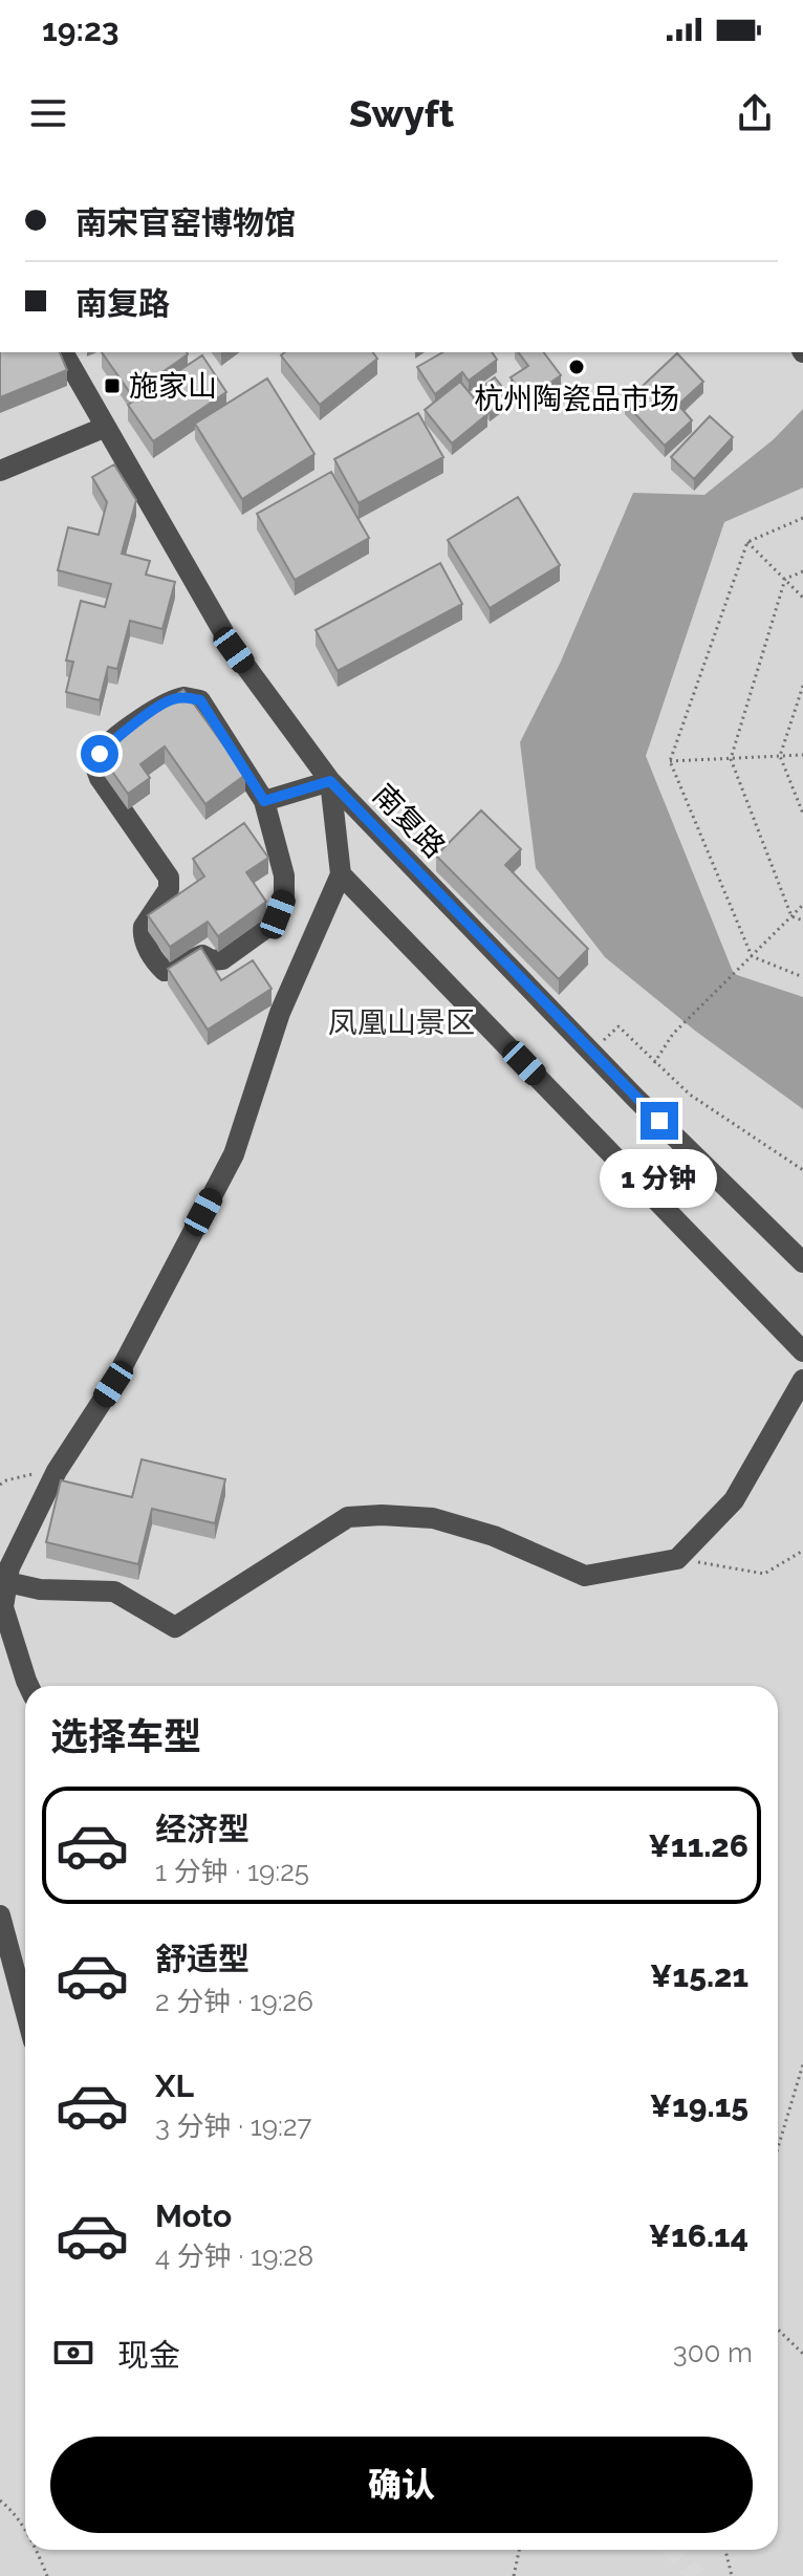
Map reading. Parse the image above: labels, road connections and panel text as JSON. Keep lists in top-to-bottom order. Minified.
{"streets":{"street":["南复路"]},"parks":["凤凰山景区"],"places":{"other":["杭州陶瓷品市场"],"transit":["施家山"]},"page":{"status":"19:23","header":"Swyft","banner":["南宋官窑博物馆","南复路"],"bubble":"1 分钟","heading":"选择车型","list":[{"name":"经济型","note":"1 分钟 · 19:25","value":"¥11.26"},{"name":"舒适型","note":"2 分钟 · 19:26","value":"¥15.21"},{"name":"XL","note":"3 分钟 · 19:27","value":"¥19.15"},{"name":"Moto","note":"4 分钟 · 19:28","value":"¥16.14"}],"pay":["现金","300 m"],"buttons":"确认"}}
